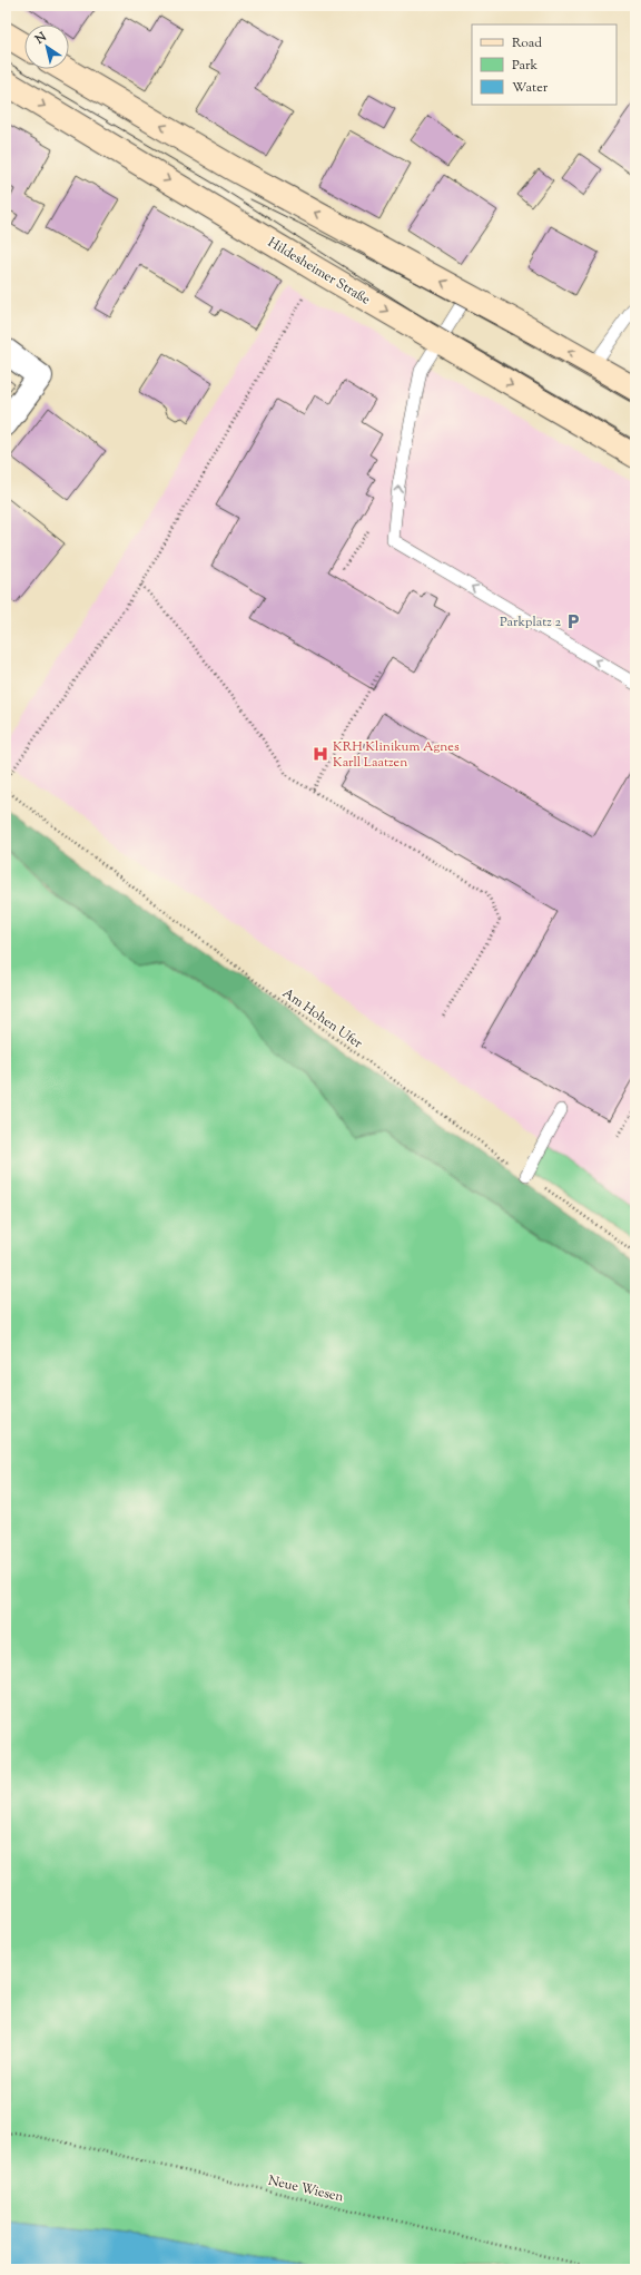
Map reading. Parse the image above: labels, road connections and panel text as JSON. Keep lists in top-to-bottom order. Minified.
{"streets":{"street":["Hildesheimer Straße"],"path":["Am Hohen Ufer","Neue Wiesen"]},"places":{"parking":["Parkplatz 2"],"hospital":["KRH Klinikum Agnes Karll Laatzen"]},"legend":["Road","Park","Water"],"north":"top left"}
